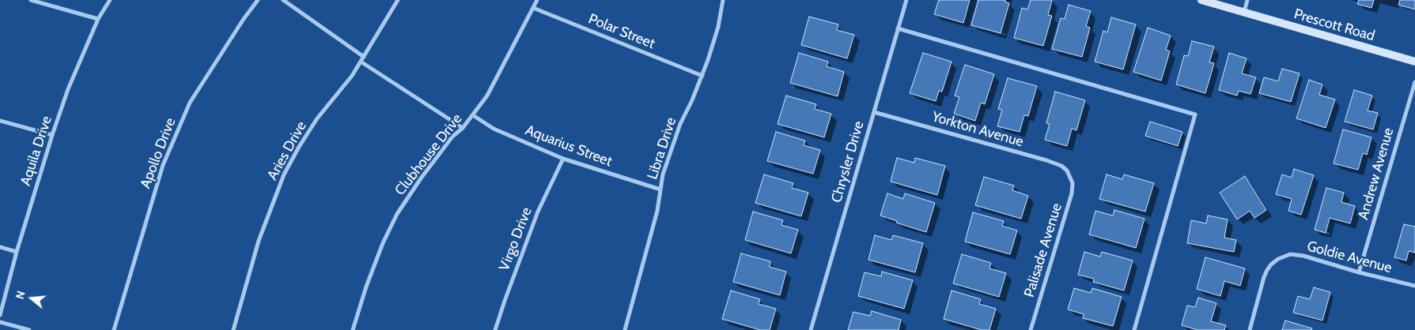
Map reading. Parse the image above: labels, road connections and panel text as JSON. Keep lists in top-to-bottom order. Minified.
{"streets":{"main road":["Prescott Road"],"street":["Polar Street","Yorkton Avenue","Aquarius Street","Libra Drive","Aquila Drive","Aries Drive","Apollo Drive","Clubhouse Drive","Chrysler Drive","Andrew Avenue","Virgo Drive","Palisade Avenue","Goldie Avenue"]},"crossings":[["Polar Street","Libra Drive"],["Polar Street","Clubhouse Drive"],["Yorkton Avenue","Chrysler Drive"],["Yorkton Avenue","Palisade Avenue"],["Aquarius Street","Libra Drive"],["Aquarius Street","Clubhouse Drive"],["Aquarius Street","Virgo Drive"],["Andrew Avenue","Goldie Avenue"]],"north":"left"}
